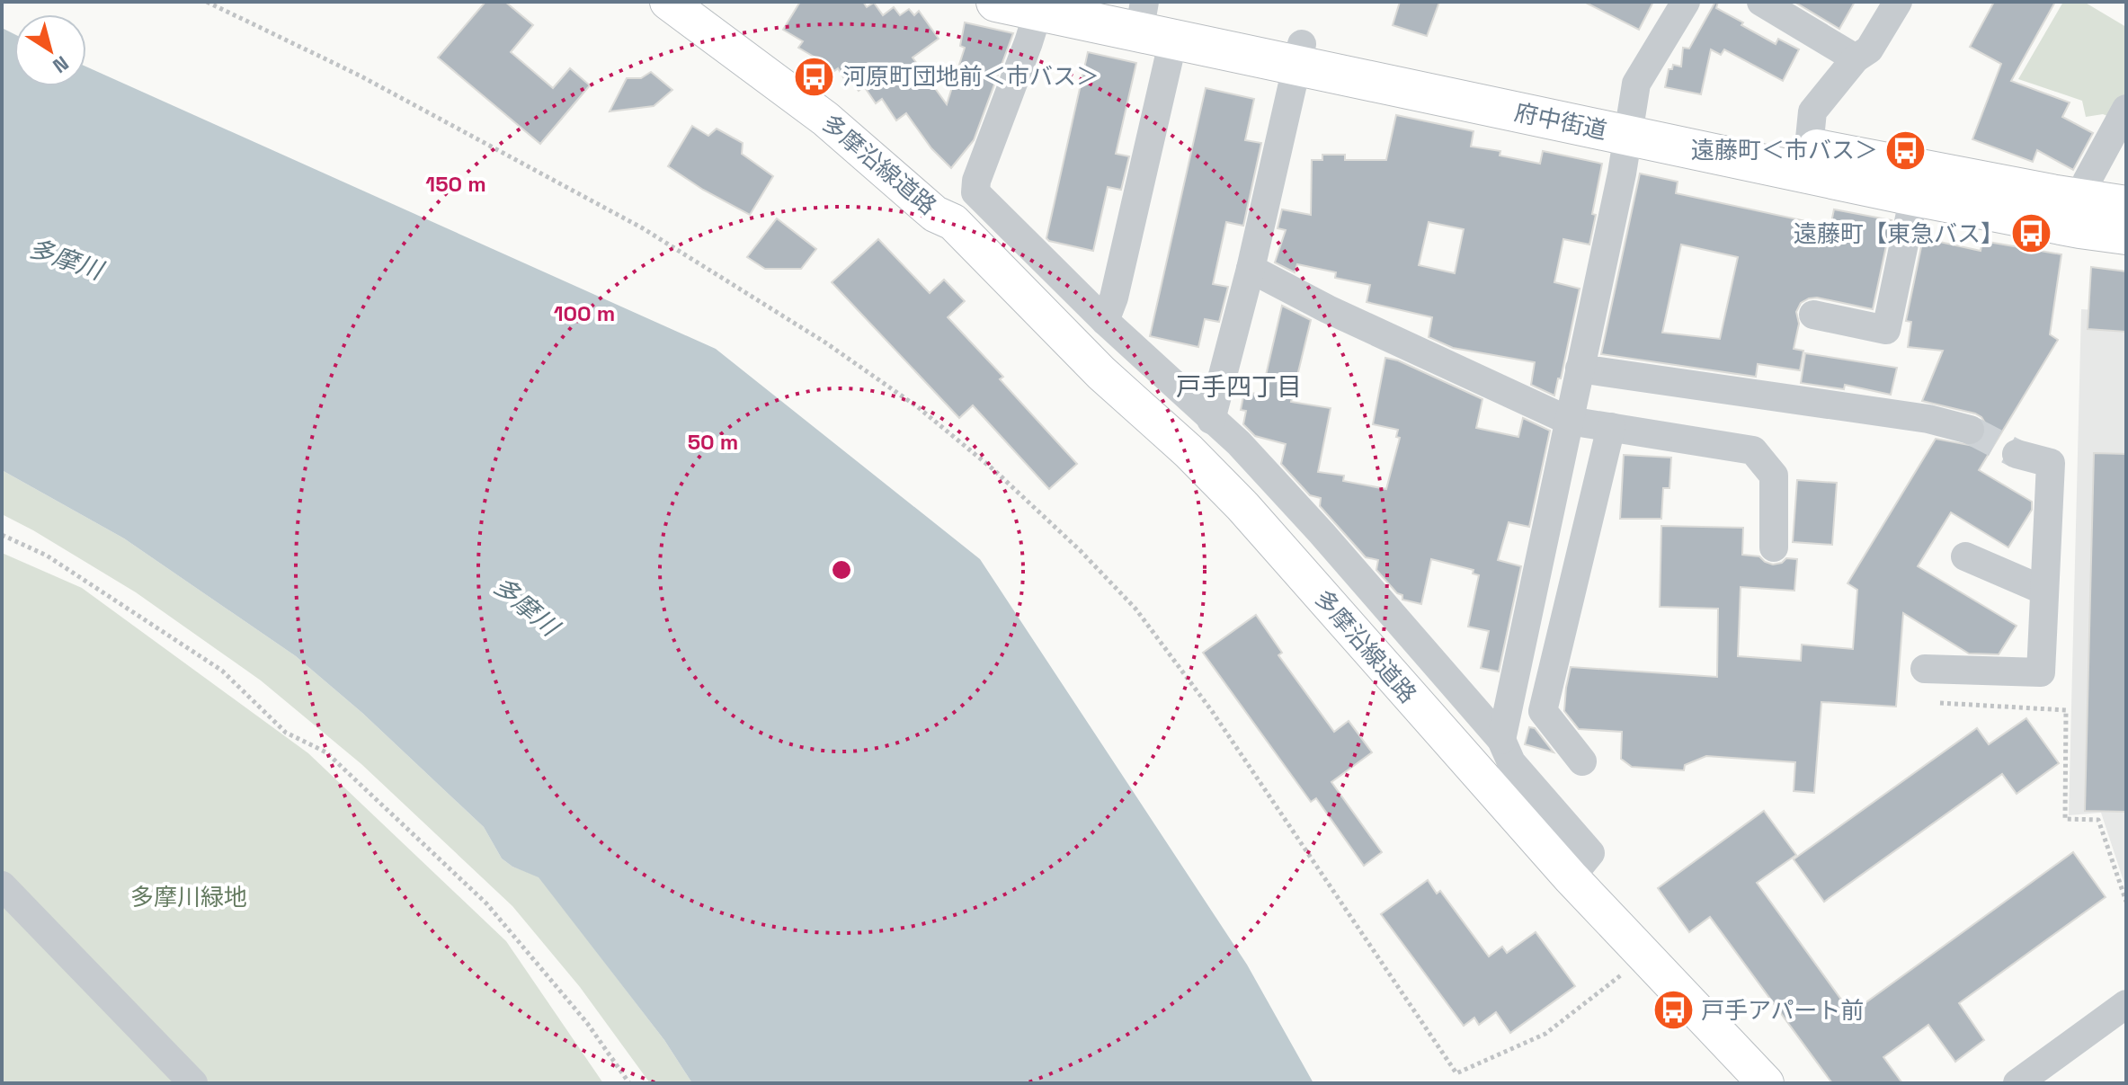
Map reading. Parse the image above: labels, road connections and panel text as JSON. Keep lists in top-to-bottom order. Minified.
{"streets":{"highway":["府中街道"],"main road":["多摩沿線道路"]},"districts":["戸手四丁目"],"water":["多摩川"],"parks":["多摩川緑地"],"places":{"bus stop":["河原町団地前＜市バス＞","遠藤町＜市バス＞","遠藤町【東急バス】","戸手アパート前"]},"north":"bottom right","rings":["150 m","100 m","50 m"]}
